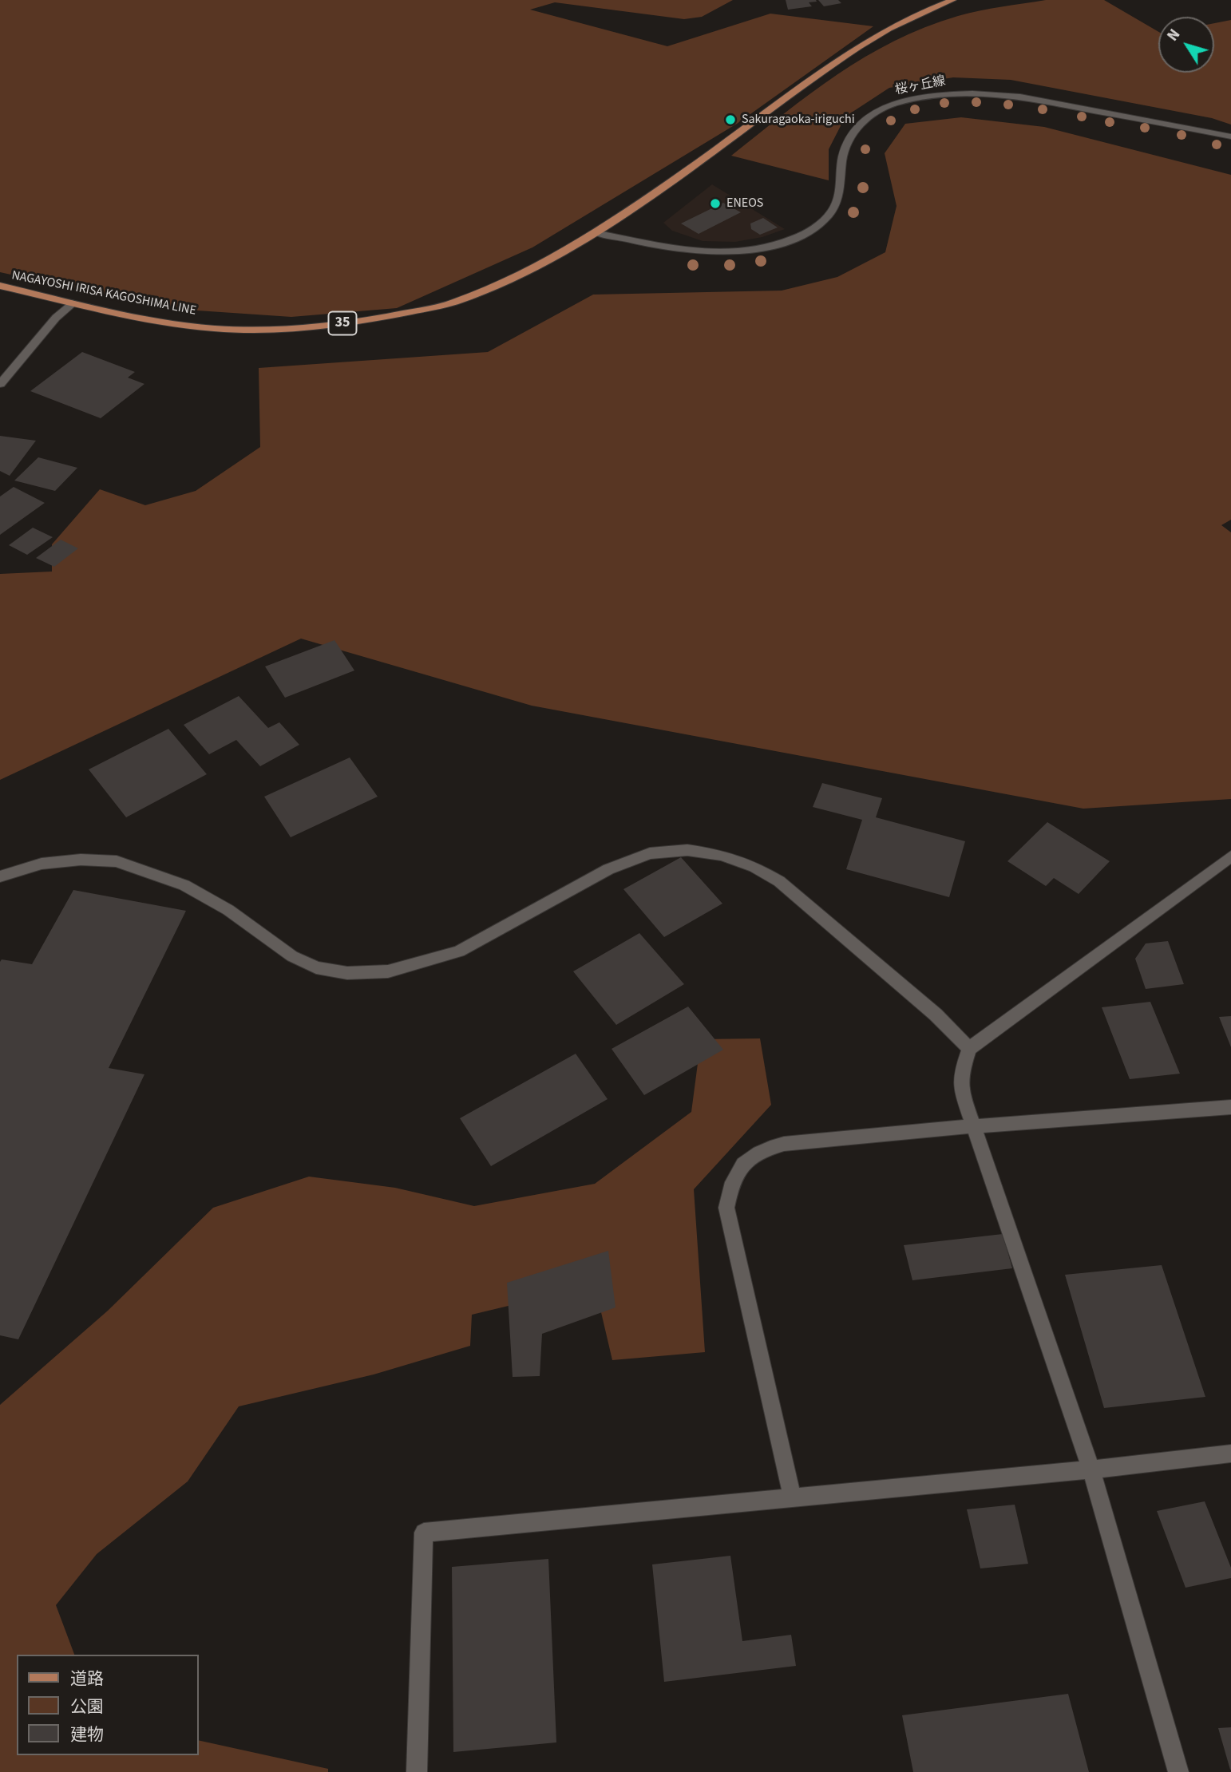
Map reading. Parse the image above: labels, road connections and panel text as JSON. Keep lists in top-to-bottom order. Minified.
{"streets":{"main road":["NAGAYOSHI IRISA KAGOSHIMA LINE","35"],"street":["桜ヶ丘線"]},"crossings":[["桜ヶ丘線","NAGAYOSHI IRISA KAGOSHIMA LINE"]],"places":["Sakuragaoka-iriguchi","ENEOS"],"legend":["道路","公園","建物"],"north":"top left"}
